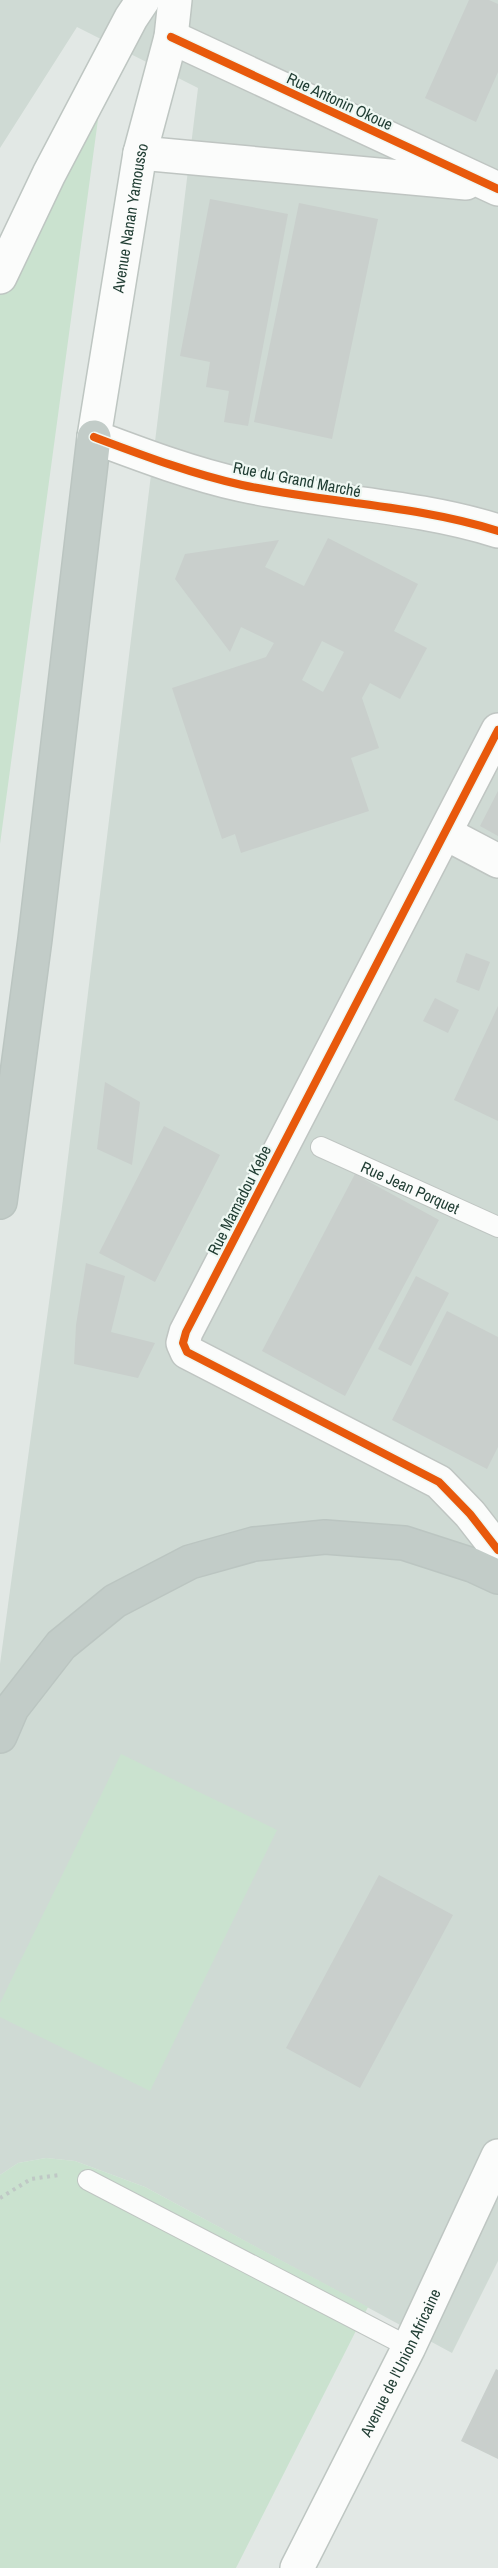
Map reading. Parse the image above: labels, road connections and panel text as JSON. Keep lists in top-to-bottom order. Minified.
{"streets":{"street":["Rue Antonin Okoue","Avenue Nanan Yamousso","Rue du Grand Marché","Rue Mamadou Kebe","Avenue de l'Union Africaine"],"lane":["Rue Jean Porquet"]},"crossings":[["Rue Antonin Okoue","Avenue Nanan Yamousso"],["Avenue Nanan Yamousso","Rue du Grand Marché"]]}
